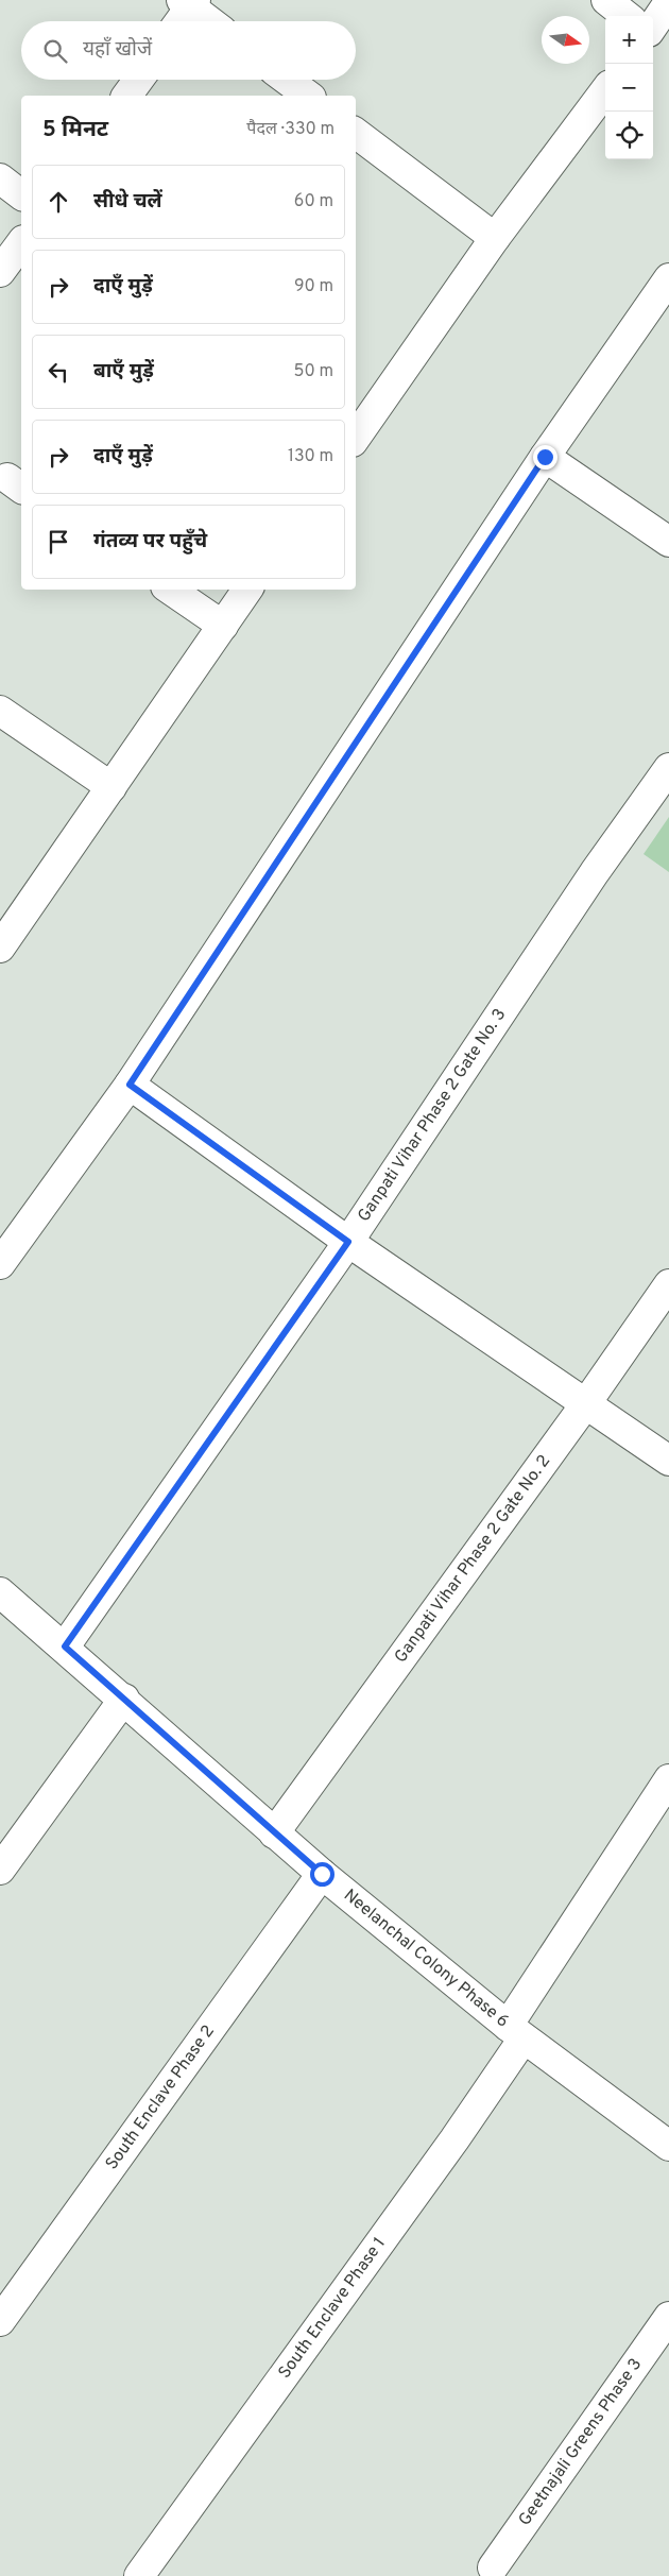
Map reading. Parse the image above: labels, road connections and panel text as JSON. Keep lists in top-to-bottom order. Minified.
{"streets":{"street":["Ganpati Vihar Phase 2 Gate No. 3","Ganpati Vihar Phase 2 Gate No. 2","Neelanchal Colony Phase 6","South Enclave Phase 2","South Enclave Phase 1","Geetnajali Greens Phase 3"]},"crossings":[["Ganpati Vihar Phase 2 Gate No. 3","Neelanchal Colony Phase 6"],["Ganpati Vihar Phase 2 Gate No. 2","Neelanchal Colony Phase 6"],["Neelanchal Colony Phase 6","South Enclave Phase 2"],["Neelanchal Colony Phase 6","South Enclave Phase 1"]],"north":"right","page":{"map_buttons":["+","−"],"search":"यहाँ खोजें","heading":["5 मिनट","पैदल · 330 m"],"list":[["सीधे चलें","60 m"],["दाएँ मुड़ें","90 m"],["बाएँ मुड़ें","50 m"],["दाएँ मुड़ें","130 m"],"गंतव्य पर पहुँचे"]}}
